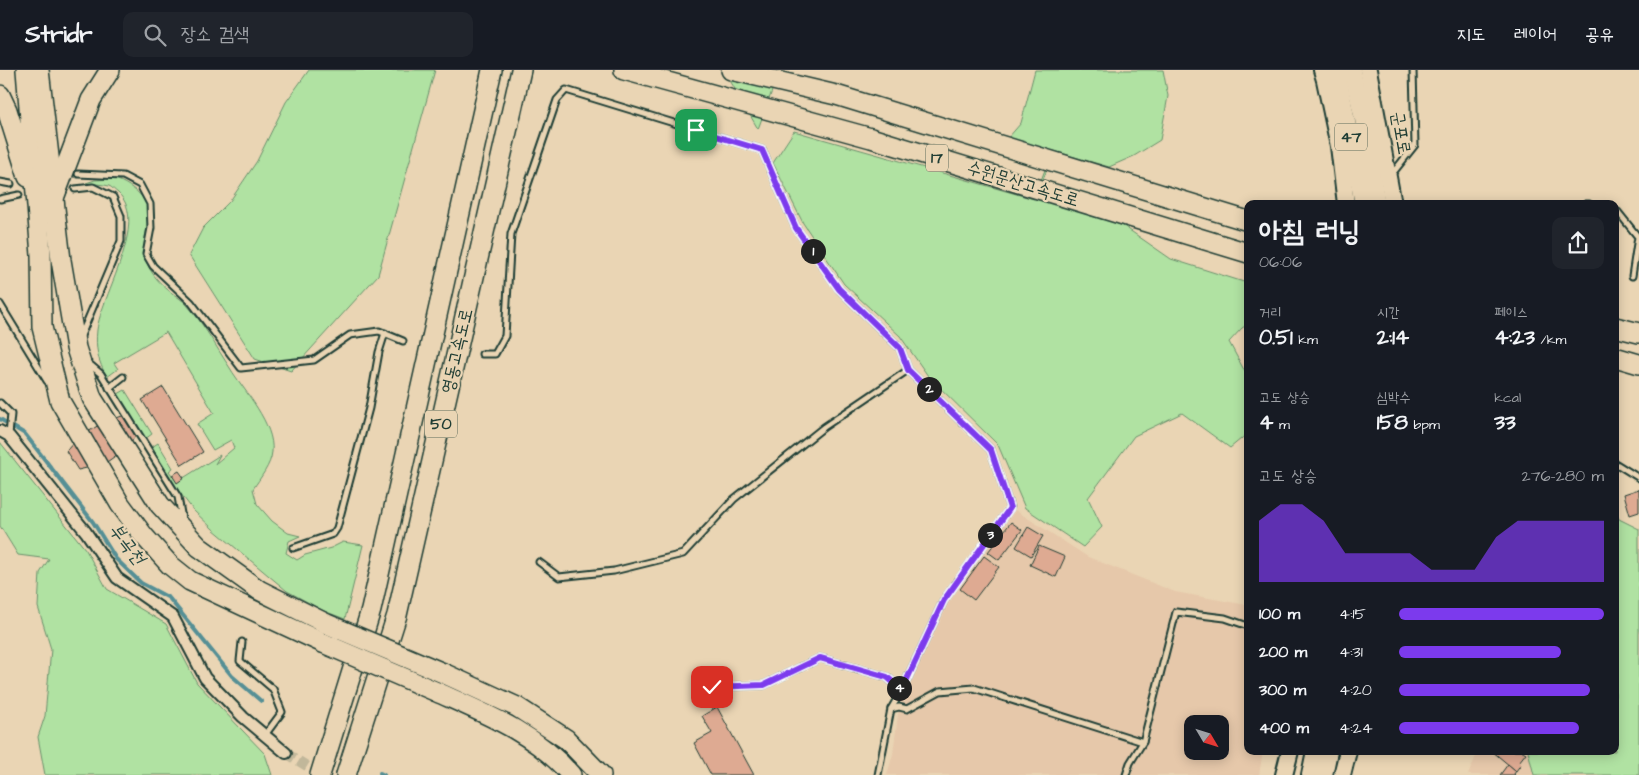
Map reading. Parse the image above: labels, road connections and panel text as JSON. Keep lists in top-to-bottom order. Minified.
{"streets":{"highway":["17","수원문산고속도로","영동고속도로","50"],"main road":["군포로","47"]},"water":["부곡천"],"north":"bottom right","page":{"header":"Stridr","search":"장소 검색","nav":["지도","레이어","공유"],"heading":["아침 러닝","06:06"],"pins":["1","2","3","4"],"stats":[["거리","0.51 km"],["시간","2:14"],["페이스","4:23 /km"],["고도 상승","4 m"],["심박수","158 bpm"],["kcal","33"]],"chart":["고도 상승","276–280 m"],"list":[{"name":"100 m","note":"4:15"},{"name":"200 m","note":"4:31"},{"name":"300 m","note":"4:20"},{"name":"400 m","note":"4:24"}]}}
